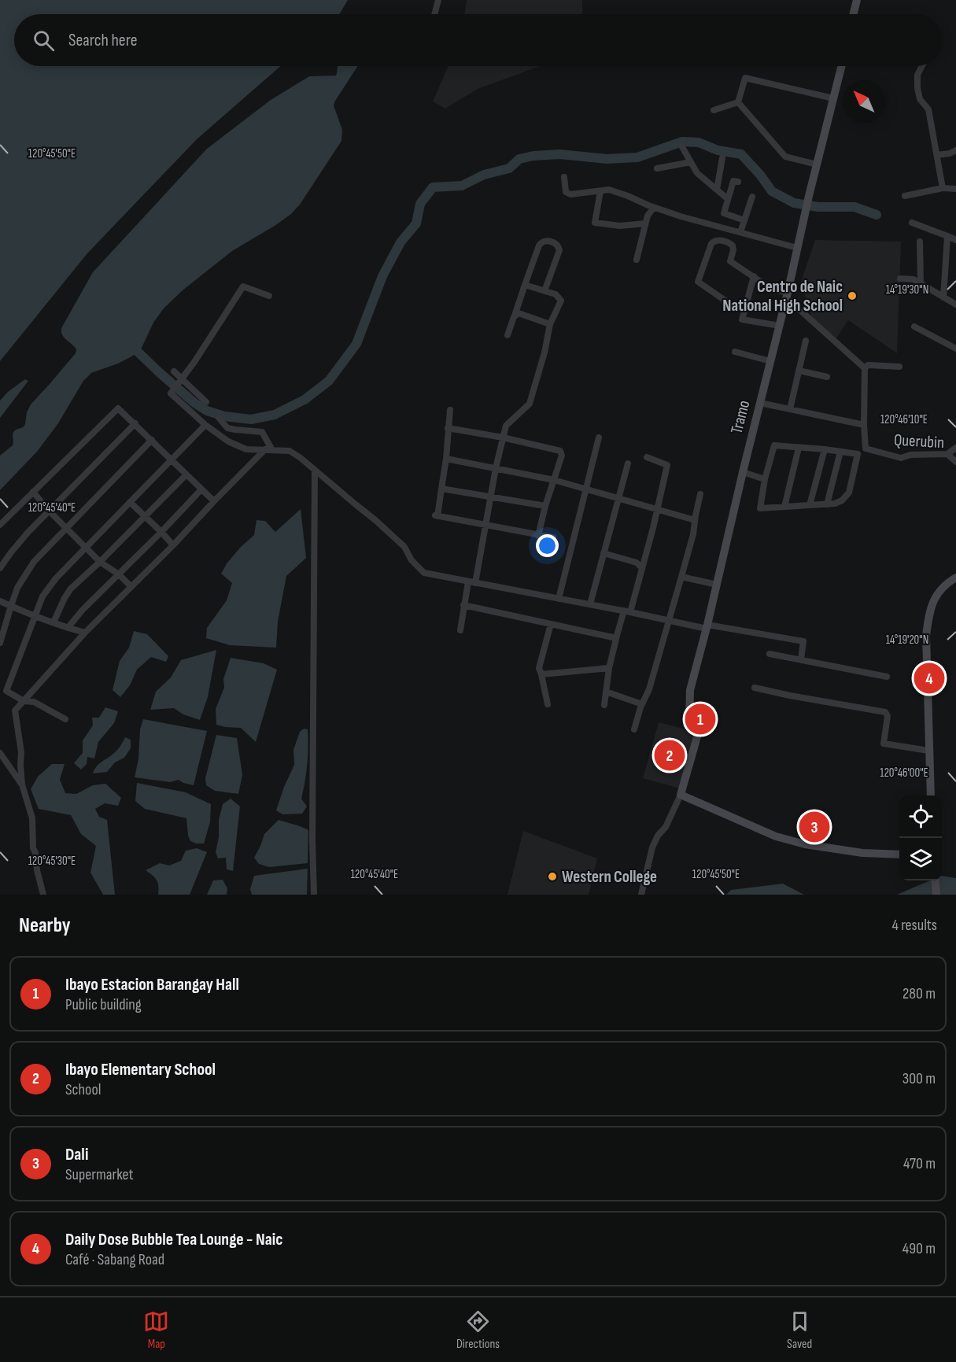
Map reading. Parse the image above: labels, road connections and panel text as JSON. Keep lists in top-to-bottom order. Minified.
{"streets":{"street":["Tramo","Querubin"]},"places":["Centro de Naic National High School","Western College"],"north":"top left","page":{"search":"Search here","pins":["4","1","2","3"],"heading":["Nearby","4 results"],"list":[{"mark":"1","name":"Ibayo Estacion Barangay Hall","note":"Public building","value":"280 m"},{"mark":"2","name":"Ibayo Elementary School","note":"School","value":"300 m"},{"mark":"3","name":"Dali","note":"Supermarket","value":"470 m"},{"mark":"4","name":"Daily Dose Bubble Tea Lounge - Naic","note":"Café · Sabang Road","value":"490 m"}],"nav":["Map","Directions","Saved"]},"coordinates":["120°45'50\"E","14°19'30\"N","120°46'10\"E","120°45'40\"E","14°19'20\"N","120°46'00\"E","120°45'30\"E"]}
